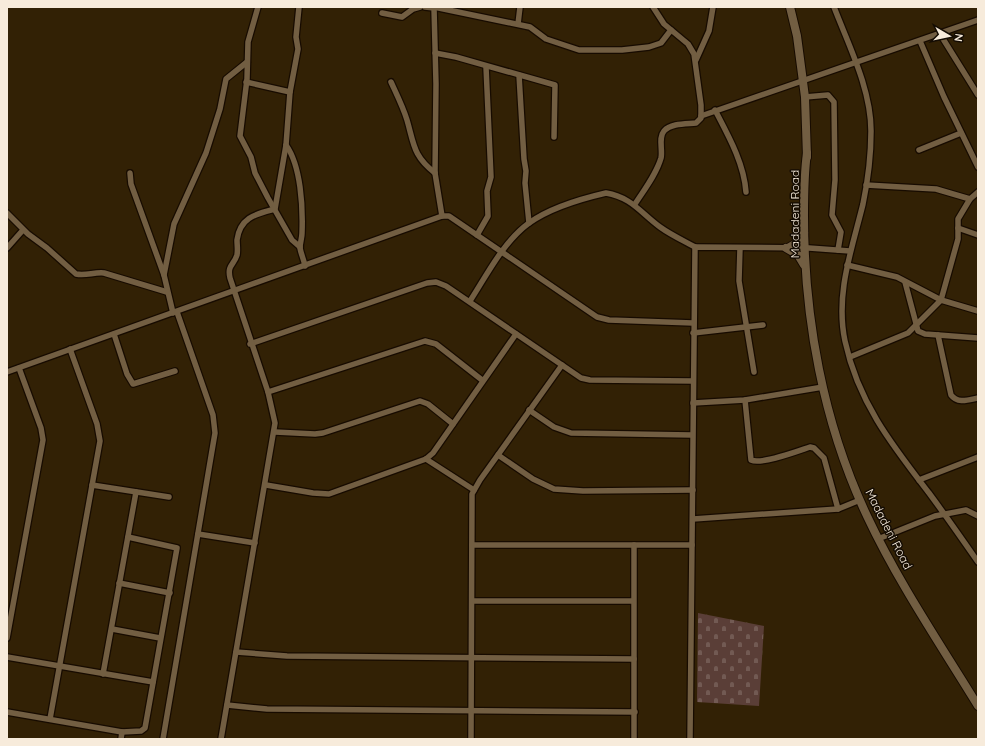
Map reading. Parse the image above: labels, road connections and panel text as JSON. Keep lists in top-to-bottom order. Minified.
{"streets":{"street":["Madadeni Road"]},"north":"right"}
